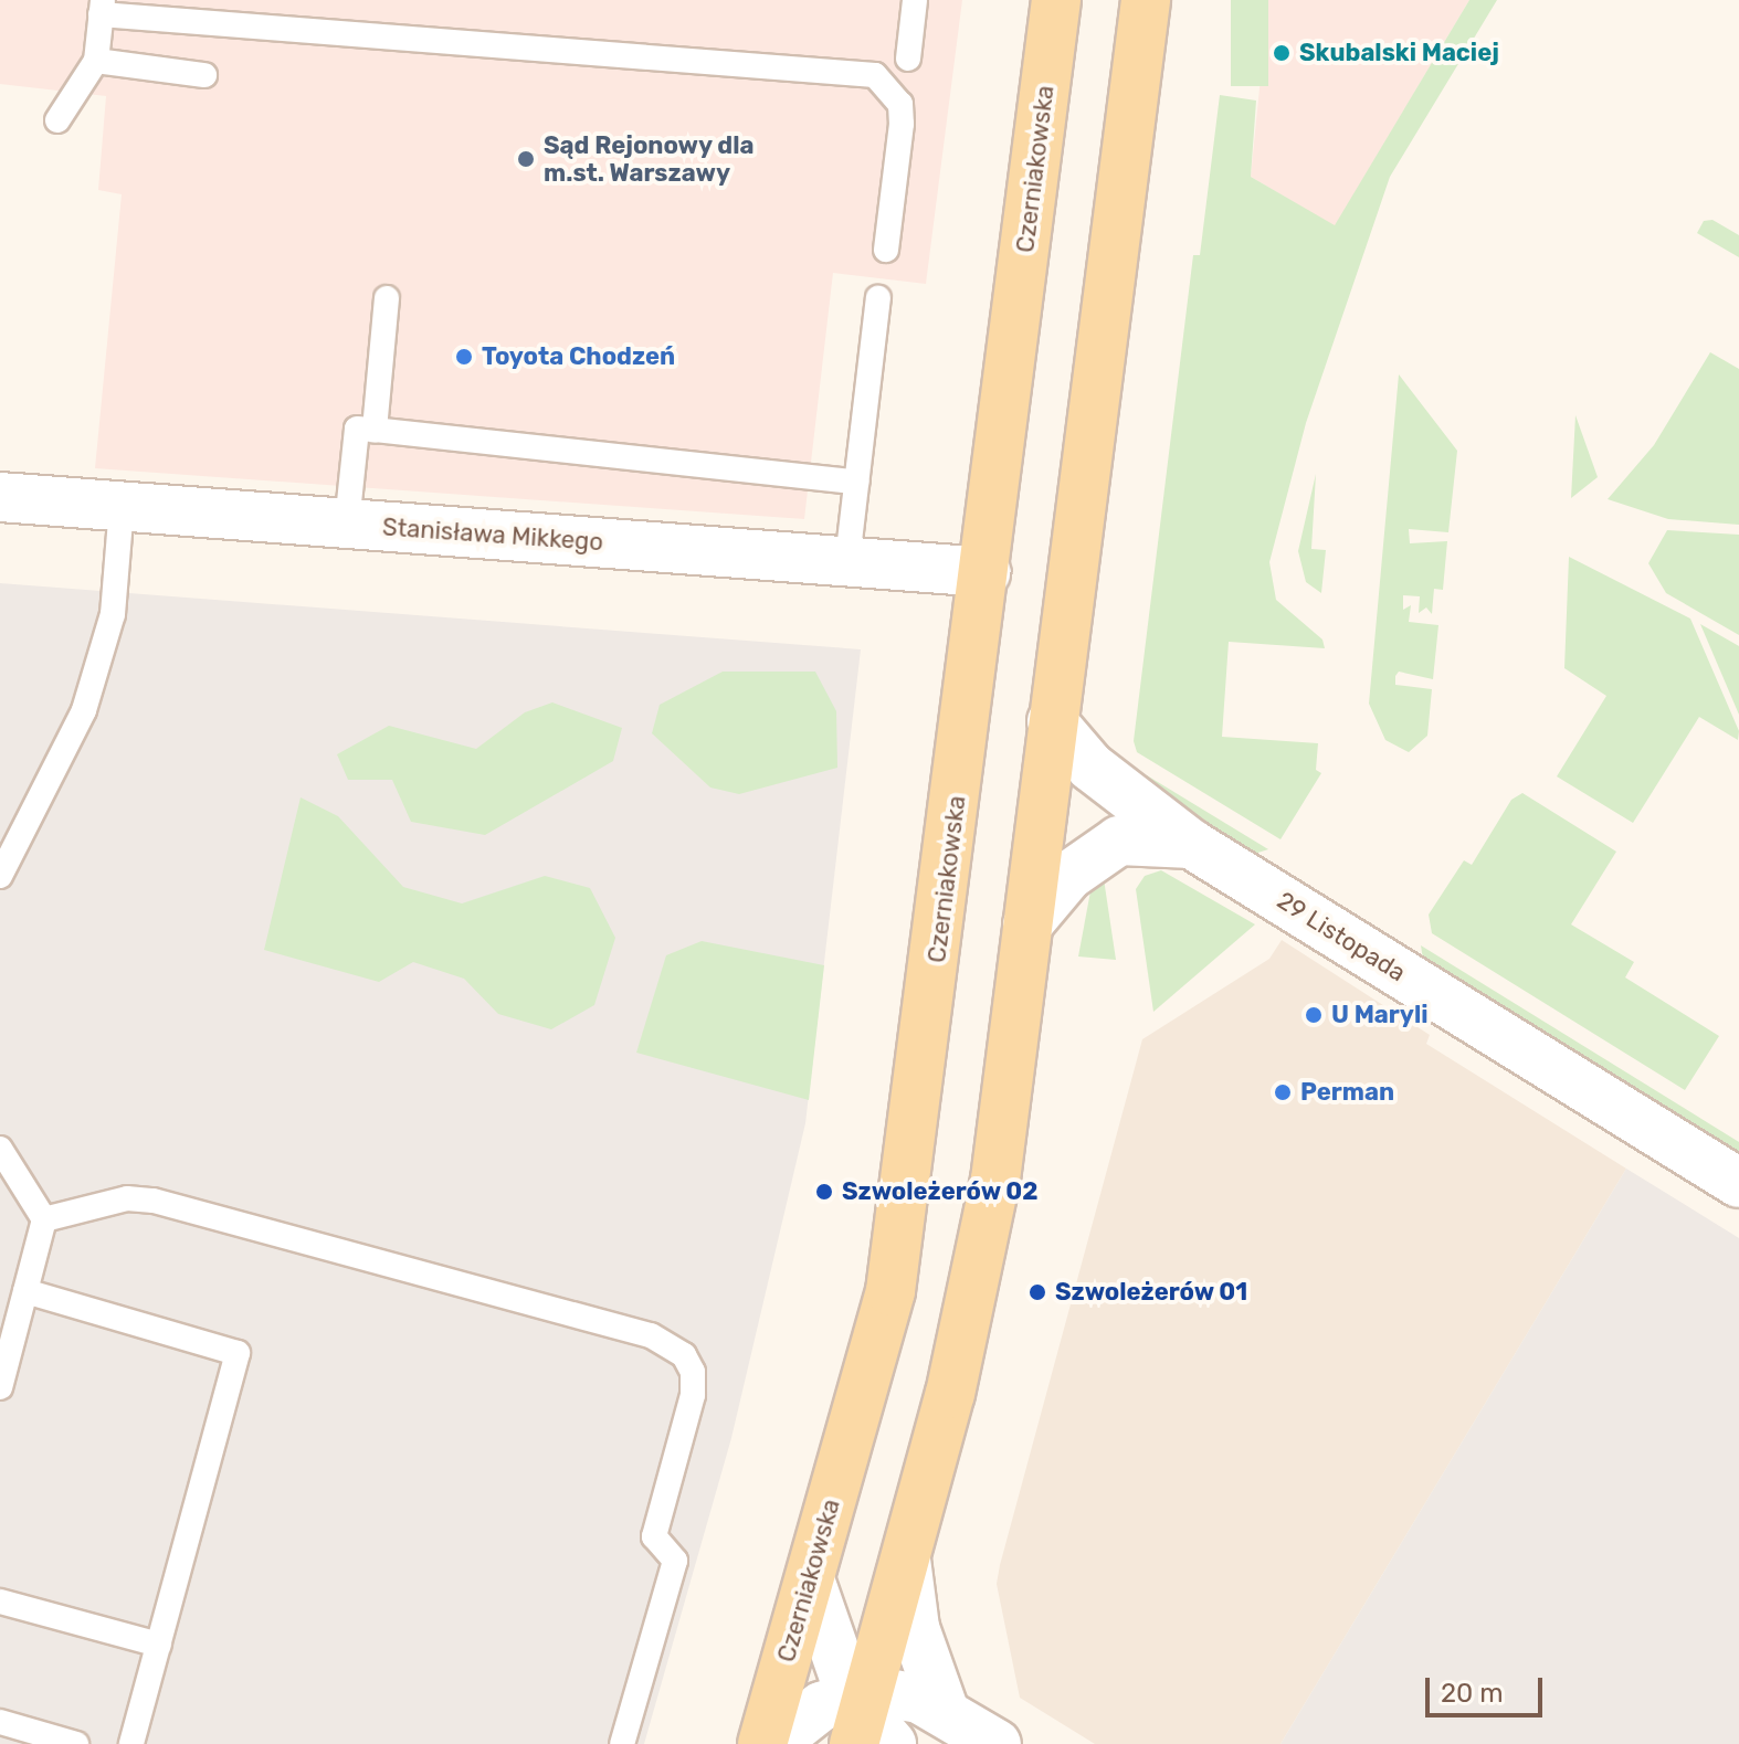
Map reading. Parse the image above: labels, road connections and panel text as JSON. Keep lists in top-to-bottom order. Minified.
{"streets":{"main road":["Czerniakowska"],"street":["Stanisława Mikkego","29 Listopada"]},"crossings":[["Czerniakowska","Stanisława Mikkego"]],"places":["Skubalski Maciej","Sąd Rejonowy dla m.st. Warszawy","Toyota Chodzeń","U Maryli","Perman","Szwoleżerów 02","Szwoleżerów 01"],"scale_bar":"20 m"}
